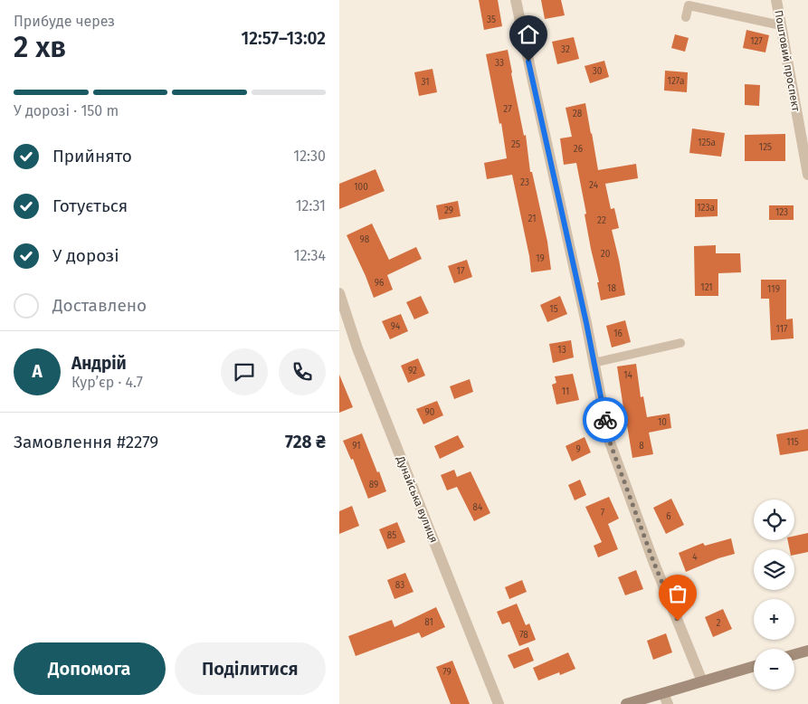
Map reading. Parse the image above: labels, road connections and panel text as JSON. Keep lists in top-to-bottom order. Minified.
{"streets":{"street":["Поштовий проспект","Дунайська вулиця"]},"house_numbers":["35","127","32","33","30","127а","31","27","28","125а","25","125","26","23","24","100","123а","29","123","21","22","98","20","19","17","96","121","18","119","15","94","117","16","13","92","14","11","90","10","115","91","8","9","89","84","7","6","85","4","83","81","2","78","79"],"page":{"heading":["2 хв","Прибуде через","12:57–13:02"],"panel":["Андрій","Кур’єр · 4.7","Замовлення #2279","728 ₴"],"bar":"У дорозі · 150 m","list":[["Прийнято","12:30"],["Готується","12:31"],["У дорозі","12:34"],"Доставлено"],"round":"А","map_buttons":["+","−"],"buttons":["Допомога","Поділитися"]}}
